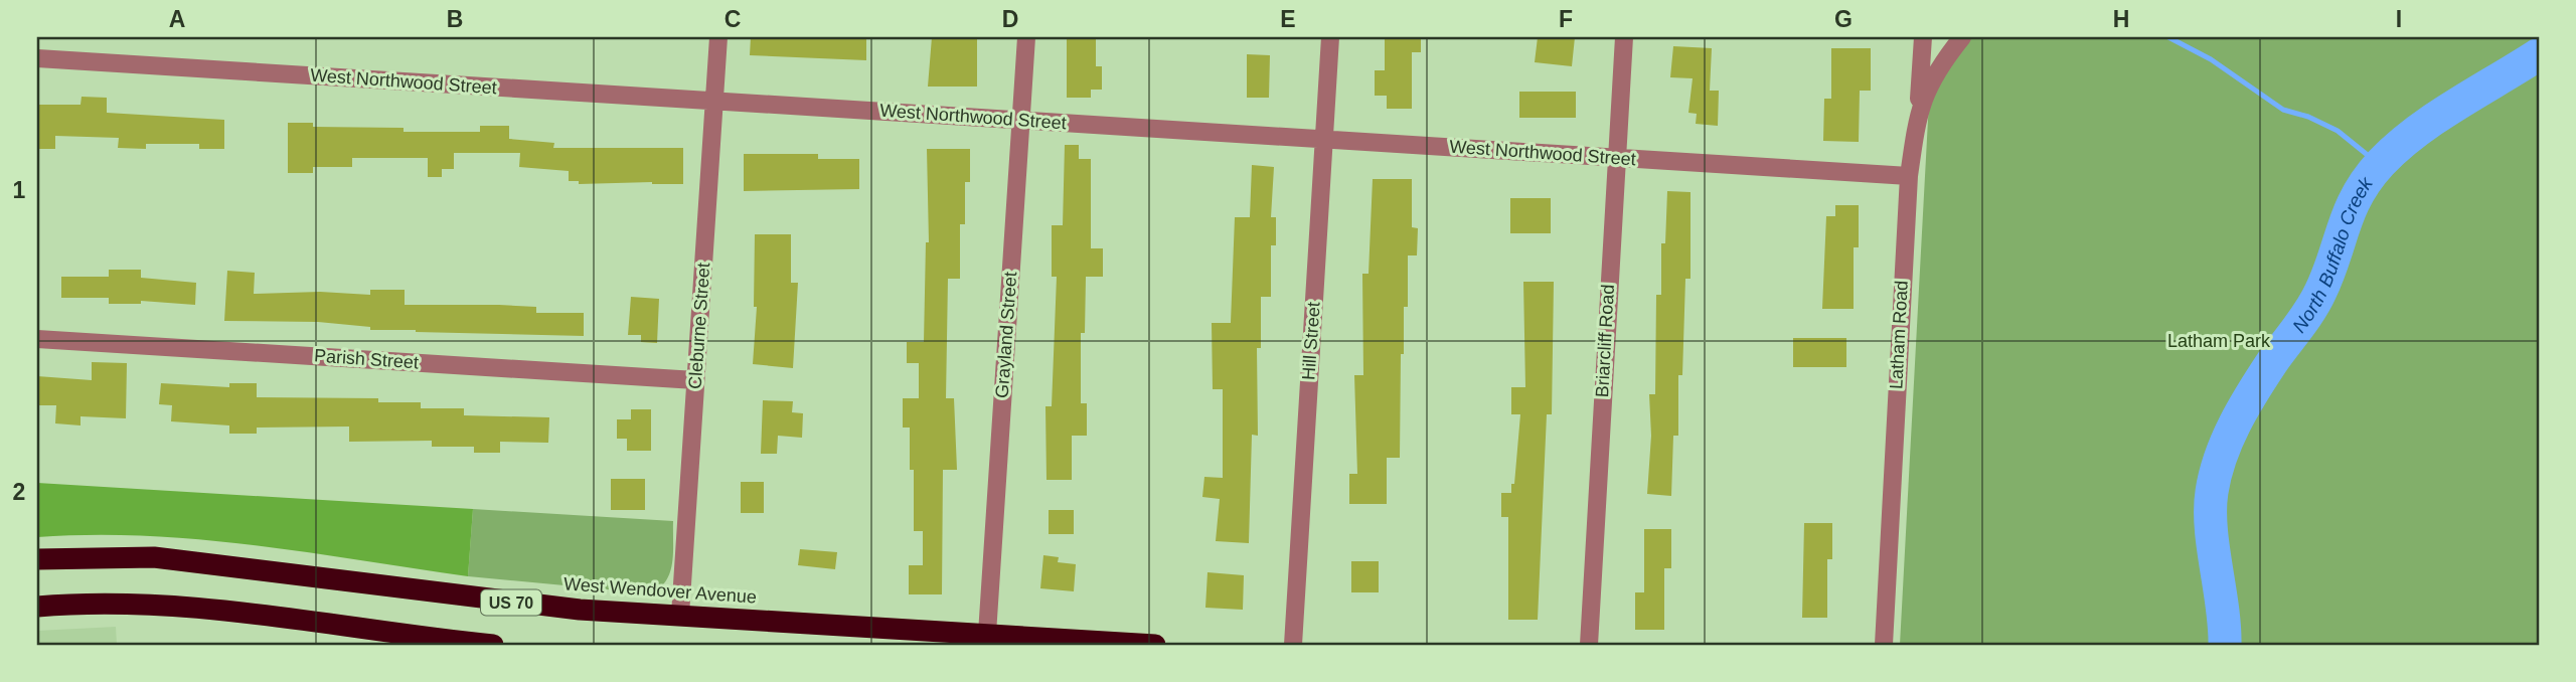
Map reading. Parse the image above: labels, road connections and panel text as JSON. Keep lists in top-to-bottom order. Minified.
{"streets":{"highway":["West Wendover Avenue","US 70"],"street":["West Northwood Street","Cleburne Street","Grayland Street","Latham Road","Hill Street","Briarcliff Road","Parish Street"]},"crossings":[["West Northwood Street","Cleburne Street"],["West Northwood Street","Grayland Street"],["West Northwood Street","Latham Road"],["West Northwood Street","Hill Street"],["West Northwood Street","Briarcliff Road"],["Cleburne Street","Parish Street"],["Cleburne Street","West Wendover Avenue"],["Grayland Street","West Wendover Avenue"]],"water":["North Buffalo Creek"],"parks":["Latham Park"],"grid":{"columns":["A","B","C","D","E","F","G","H","I"],"rows":["1","2"]}}
